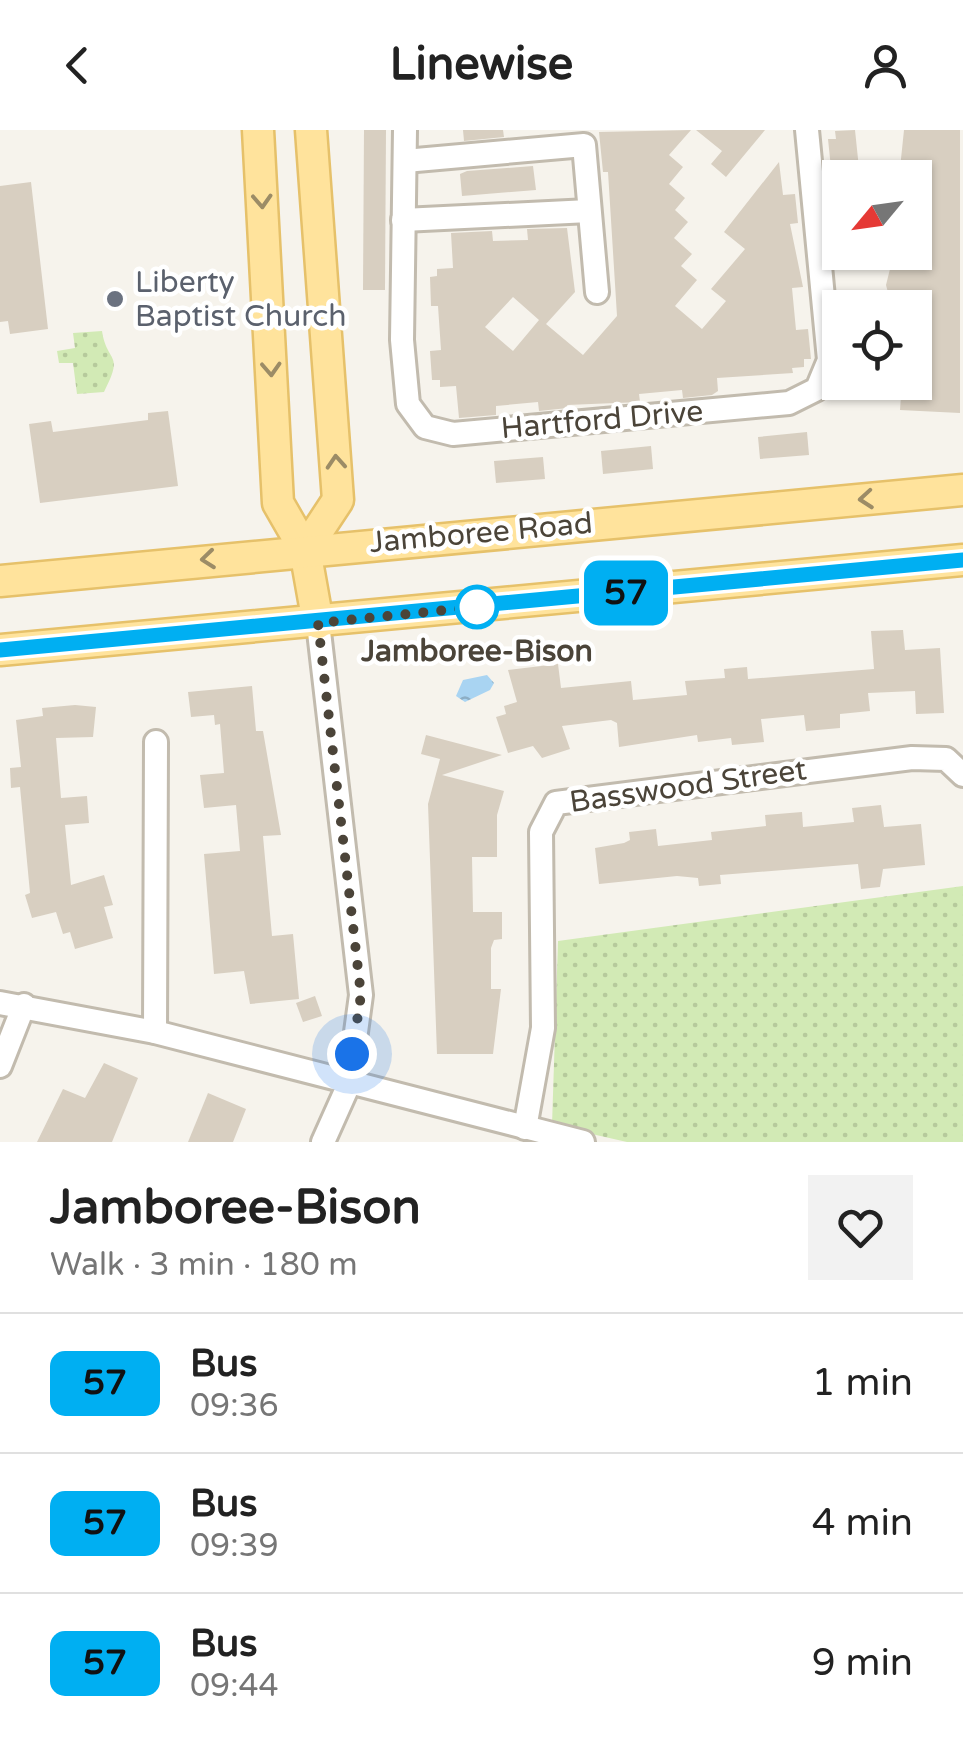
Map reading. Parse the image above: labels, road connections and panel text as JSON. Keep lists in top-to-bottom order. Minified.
{"streets":{"main road":["Jamboree Road"],"street":["Hartford Drive","Basswood Street"]},"places":["Liberty Baptist Church","Jamboree-Bison"],"lines":["bus line 57"],"north":"bottom left","page":{"header":"Linewise","on_map":"57","heading":["Jamboree-Bison","Walk · 3 min · 180 m"],"list":[{"mark":"57","name":"Bus","note":"09:36","value":"1 min"},{"mark":"57","name":"Bus","note":"09:39","value":"4 min"},{"mark":"57","name":"Bus","note":"09:44","value":"9 min"}]}}
